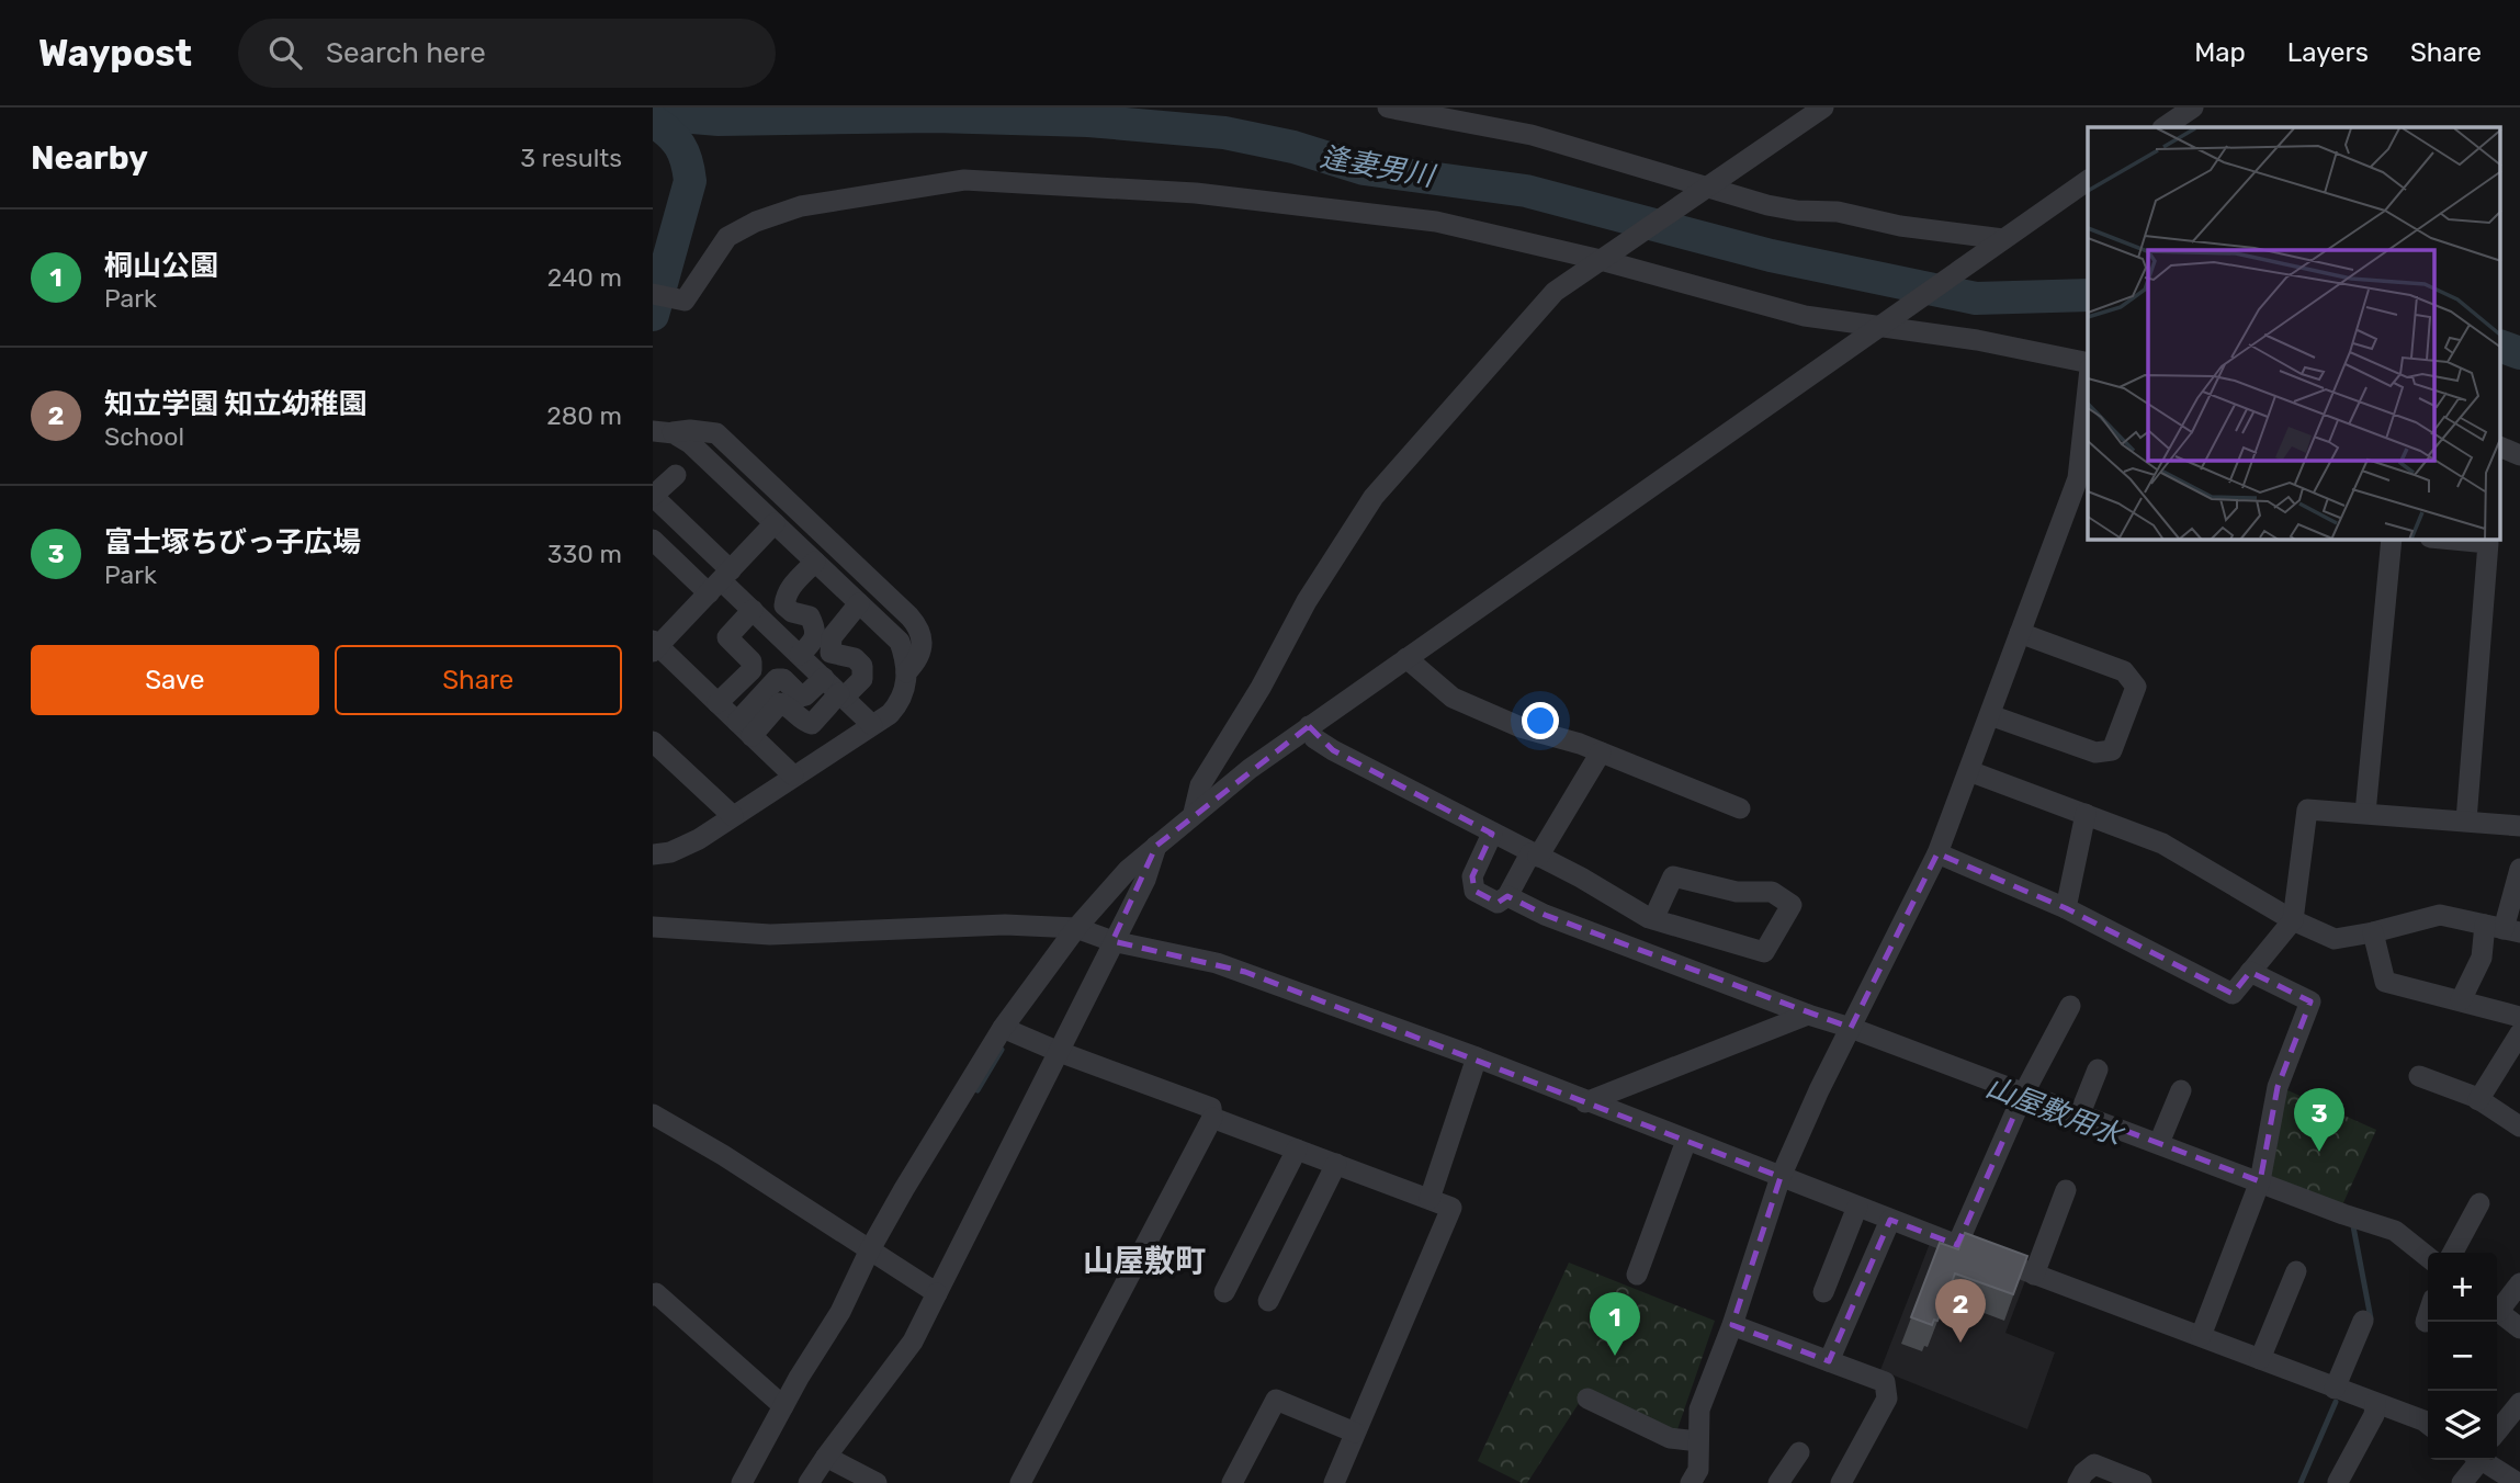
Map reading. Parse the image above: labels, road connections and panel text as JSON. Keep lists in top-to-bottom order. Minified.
{"districts":["山屋敷町"],"water":["逢妻男川","山屋敷用水"],"page":{"header":"Waypost","search":"Search here","nav":["Map","Layers","Share"],"heading":["Nearby","3 results"],"list":[{"mark":"1","name":"桐山公園","note":"Park","value":"240 m"},{"mark":"2","name":"知立学園 知立幼稚園","note":"School","value":"280 m"},{"mark":"3","name":"富士塚ちびっ子広場","note":"Park","value":"330 m"}],"buttons":["Save","Share"],"pins":["3","2","1"],"map_buttons":["+","−"]}}
